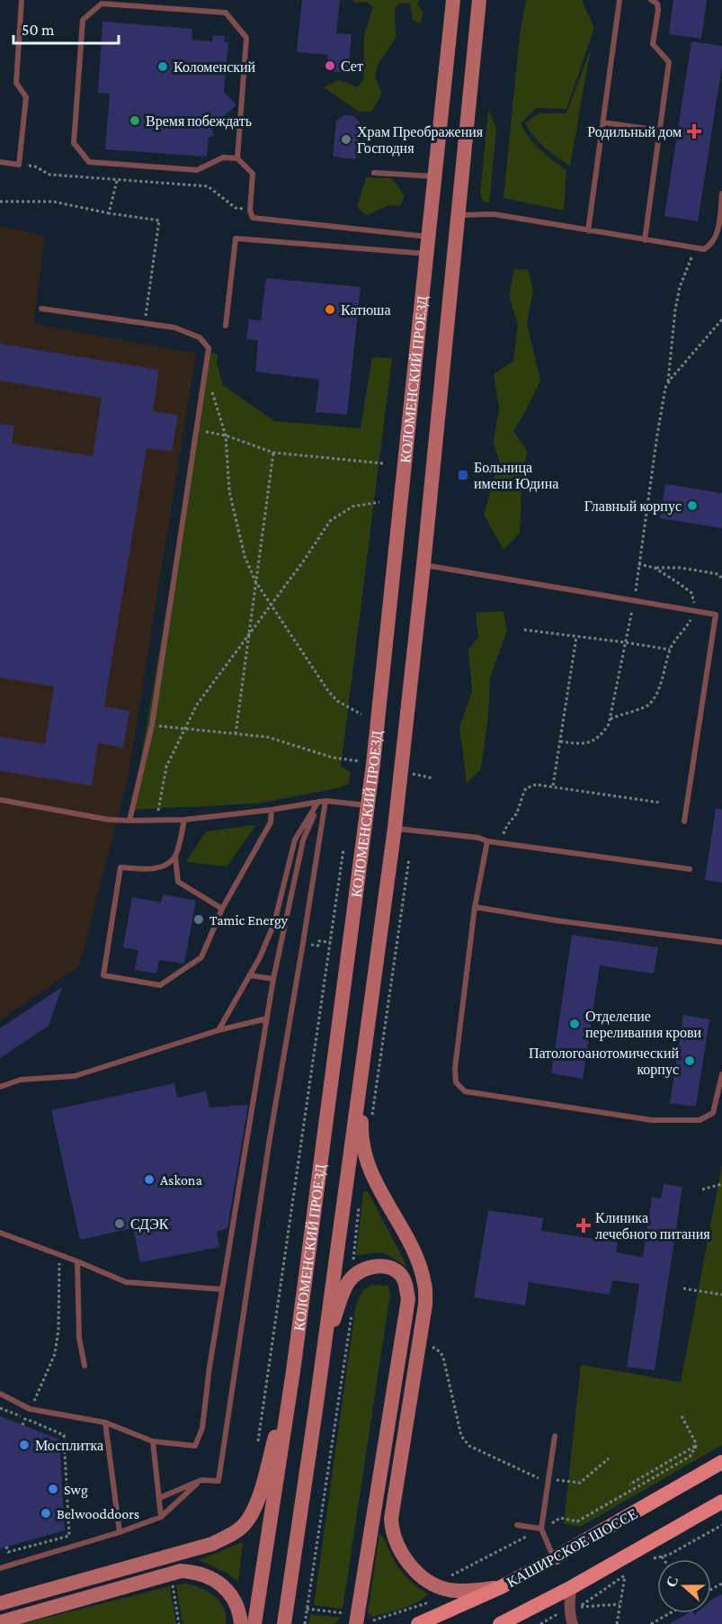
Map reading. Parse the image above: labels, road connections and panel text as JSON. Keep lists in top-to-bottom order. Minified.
{"streets":{"main road":["КОЛОМЕНСКИЙ ПРОЕЗД","КАШИРСКОЕ ШОССЕ"]},"places":{"other":["Сет","Коломенский","Время побеждать","Храм Преображения Господня","Катюша","Главный корпус","Tamic Energy","Отделение переливания крови","Патологоанотомический корпус","Askona","СДЭК","Мосплитка","Swg","Belwooddoors"],"health":["Родильный дом","Клиника лечебного питания"],"transit":["Больница имени Юдина"]},"scale_bar":"50 m","north":"left"}
